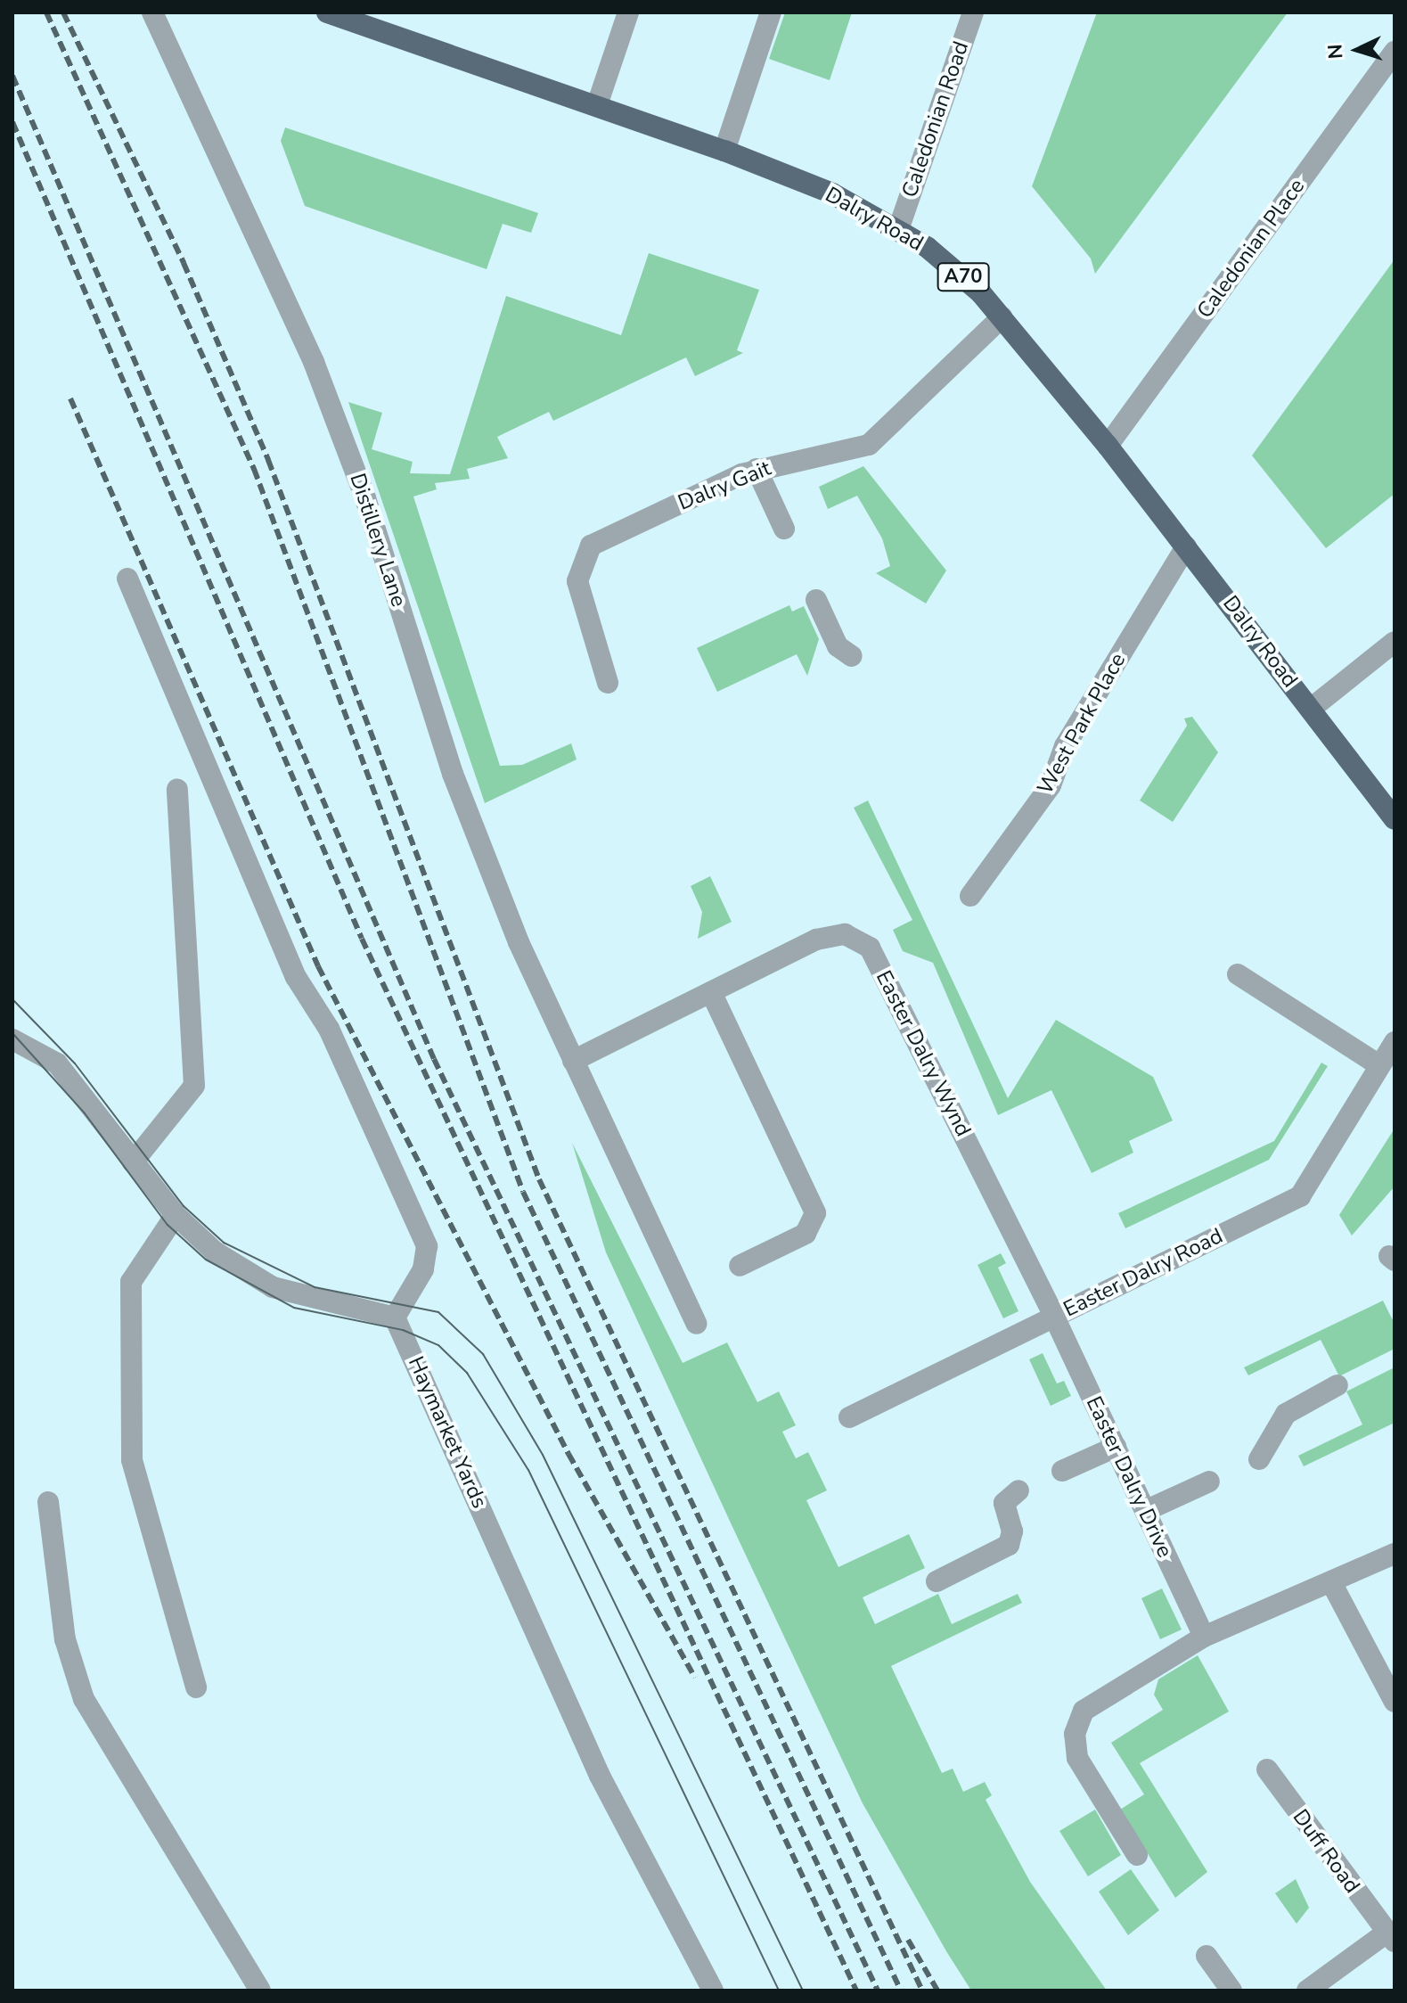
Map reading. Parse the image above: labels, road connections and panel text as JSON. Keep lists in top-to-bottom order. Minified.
{"streets":{"main road":["Dalry Road","A70"],"street":["Caledonian Road","Caledonian Place","Dalry Gait","Distillery Lane","West Park Place","Easter Dalry Wynd","Easter Dalry Road","Haymarket Yards","Easter Dalry Drive","Duff Road"]},"crossings":[["Caledonian Road","Dalry Road"],["Dalry Road","Caledonian Place"],["Dalry Road","Dalry Gait"],["Dalry Road","West Park Place"],["Distillery Lane","Easter Dalry Wynd"],["Easter Dalry Wynd","Easter Dalry Road"],["Easter Dalry Wynd","Easter Dalry Drive"],["Easter Dalry Road","Easter Dalry Drive"]],"north":"left"}
